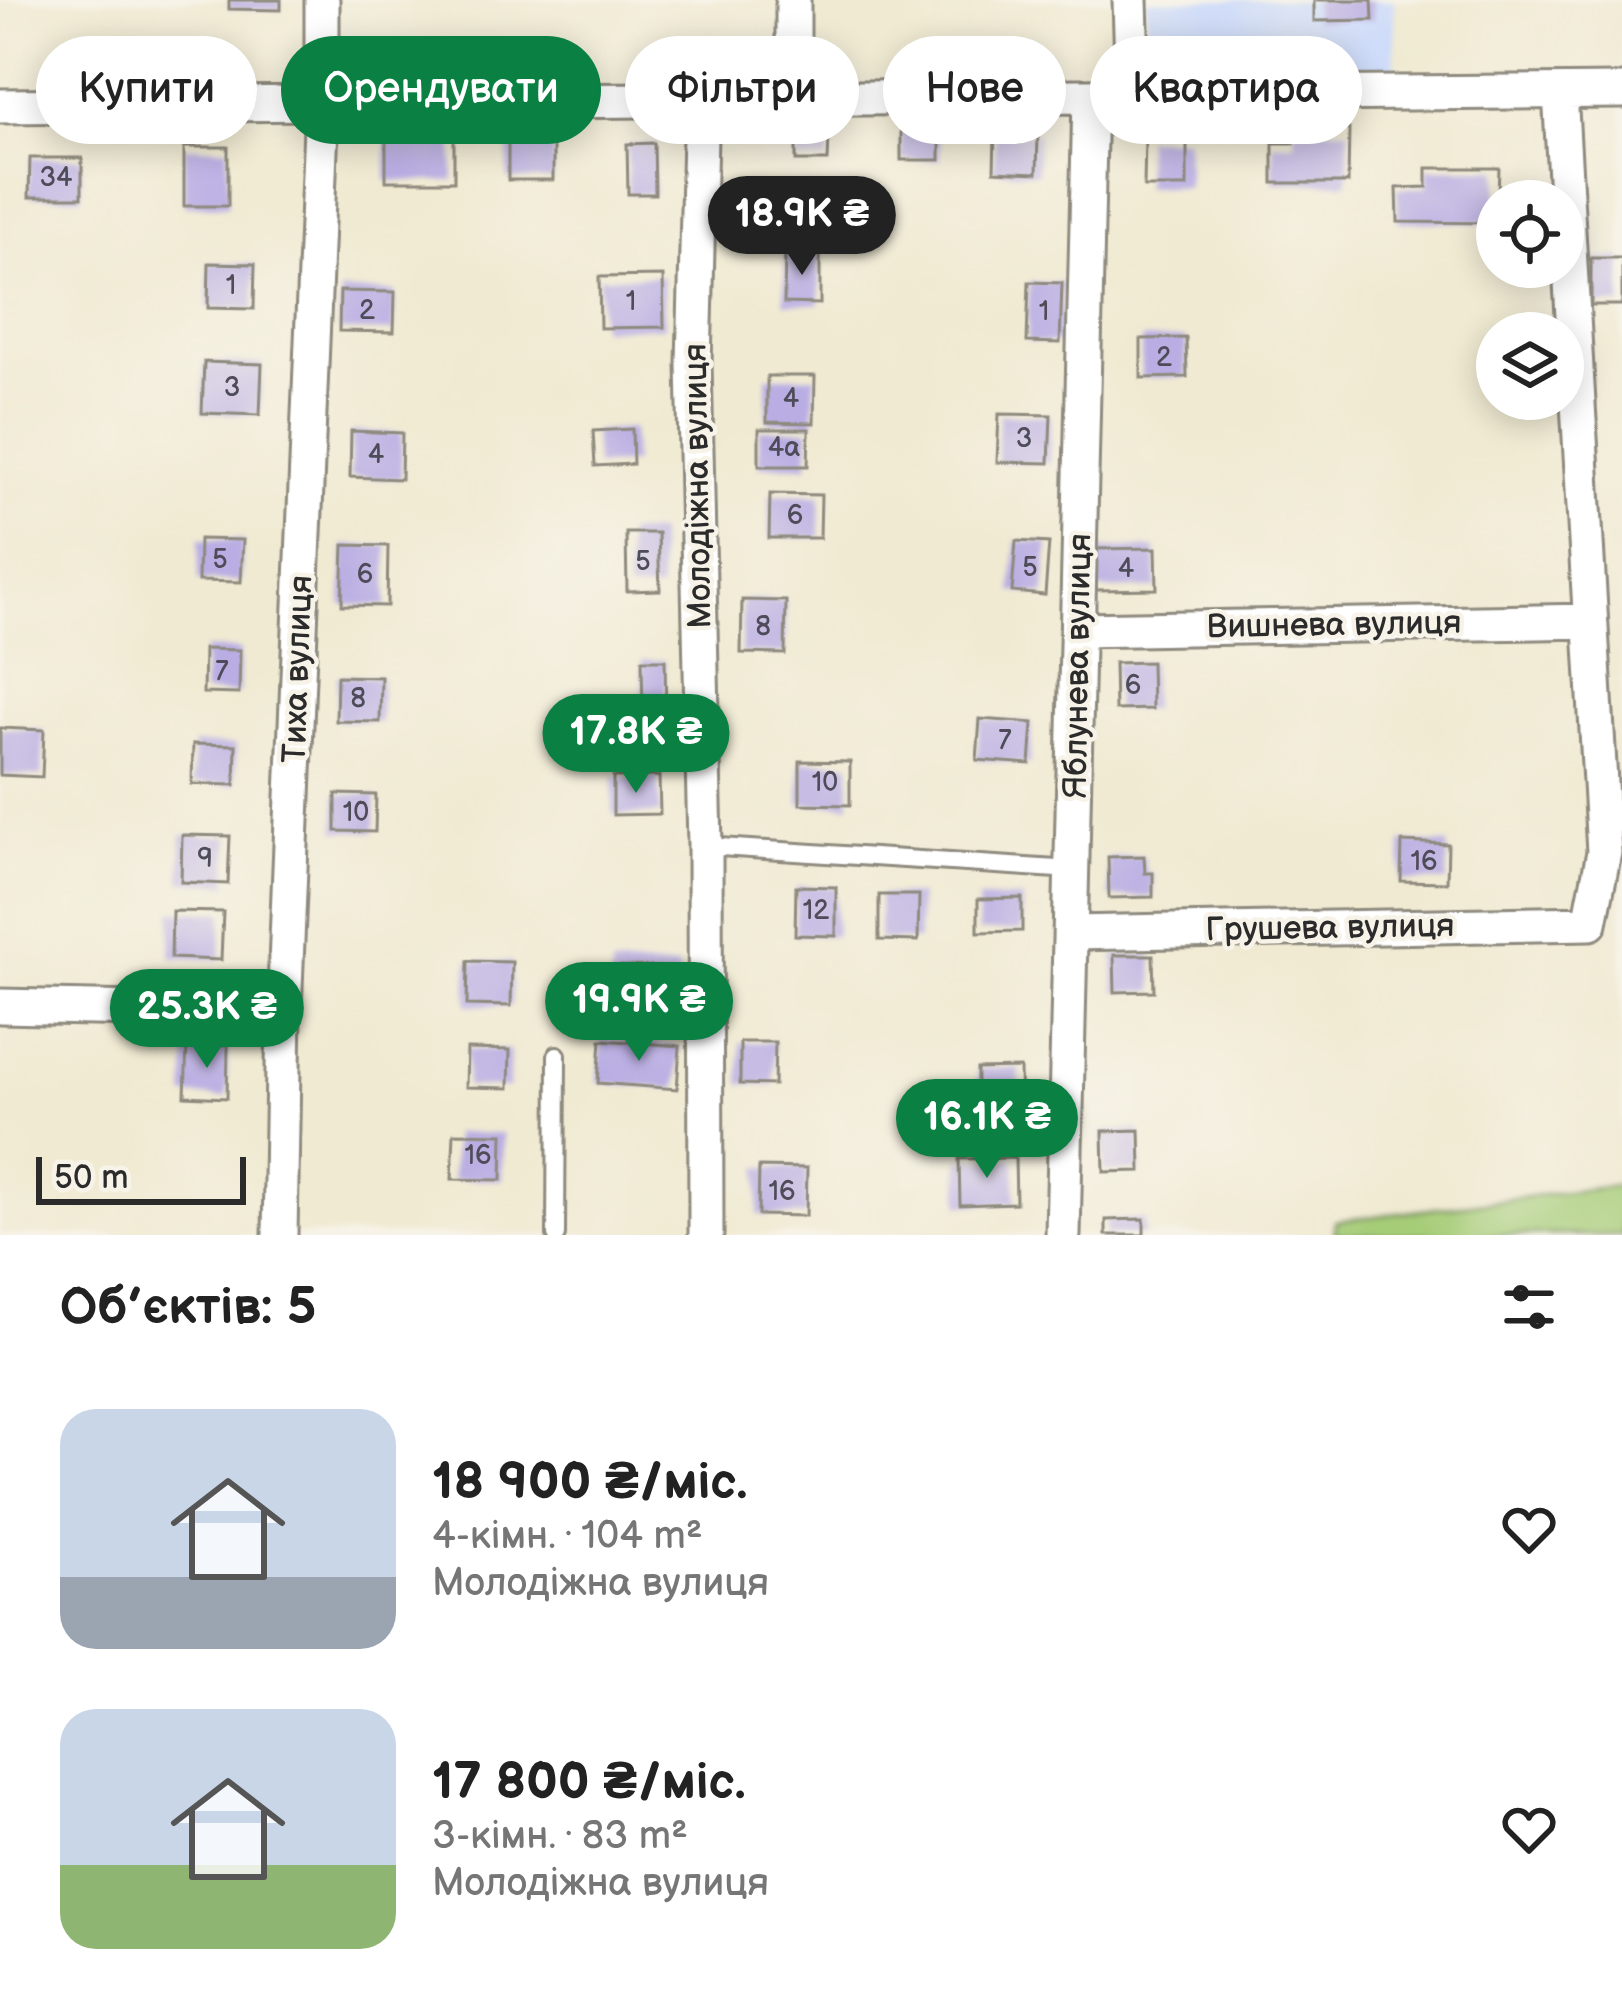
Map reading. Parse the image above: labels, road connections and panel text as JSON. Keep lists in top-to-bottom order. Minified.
{"streets":{"street":["Молодіжна вулиця","Вишнева вулиця","Яблунева вулиця","Тиха вулиця","Грушева вулиця"]},"crossings":[["Вишнева вулиця","Яблунева вулиця"],["Вишнева вулиця","Грушева вулиця"],["Яблунева вулиця","Грушева вулиця"]],"house_numbers":["34","1","1","2","1","2","3","4","3","4а","4","6","5","5","5","4","6","8","7","6","8","7","10","10","9","16","12","16","16"],"scale_bar":"50 m","page":{"chip":["Купити","Орендувати","Фільтри","Нове","Квартира"],"price":["18.9K ₴","17.8K ₴","19.9K ₴","25.3K ₴","16.1K ₴"],"scale":"50 m","heading":"Об’єктів: 5","list":[{"name":"18 900 ₴/міс.","note":"4-кімн. · 104 m² · Молодіжна вулиця"},{"name":"17 800 ₴/міс.","note":"3-кімн. · 83 m² · Молодіжна вулиця"}]}}
